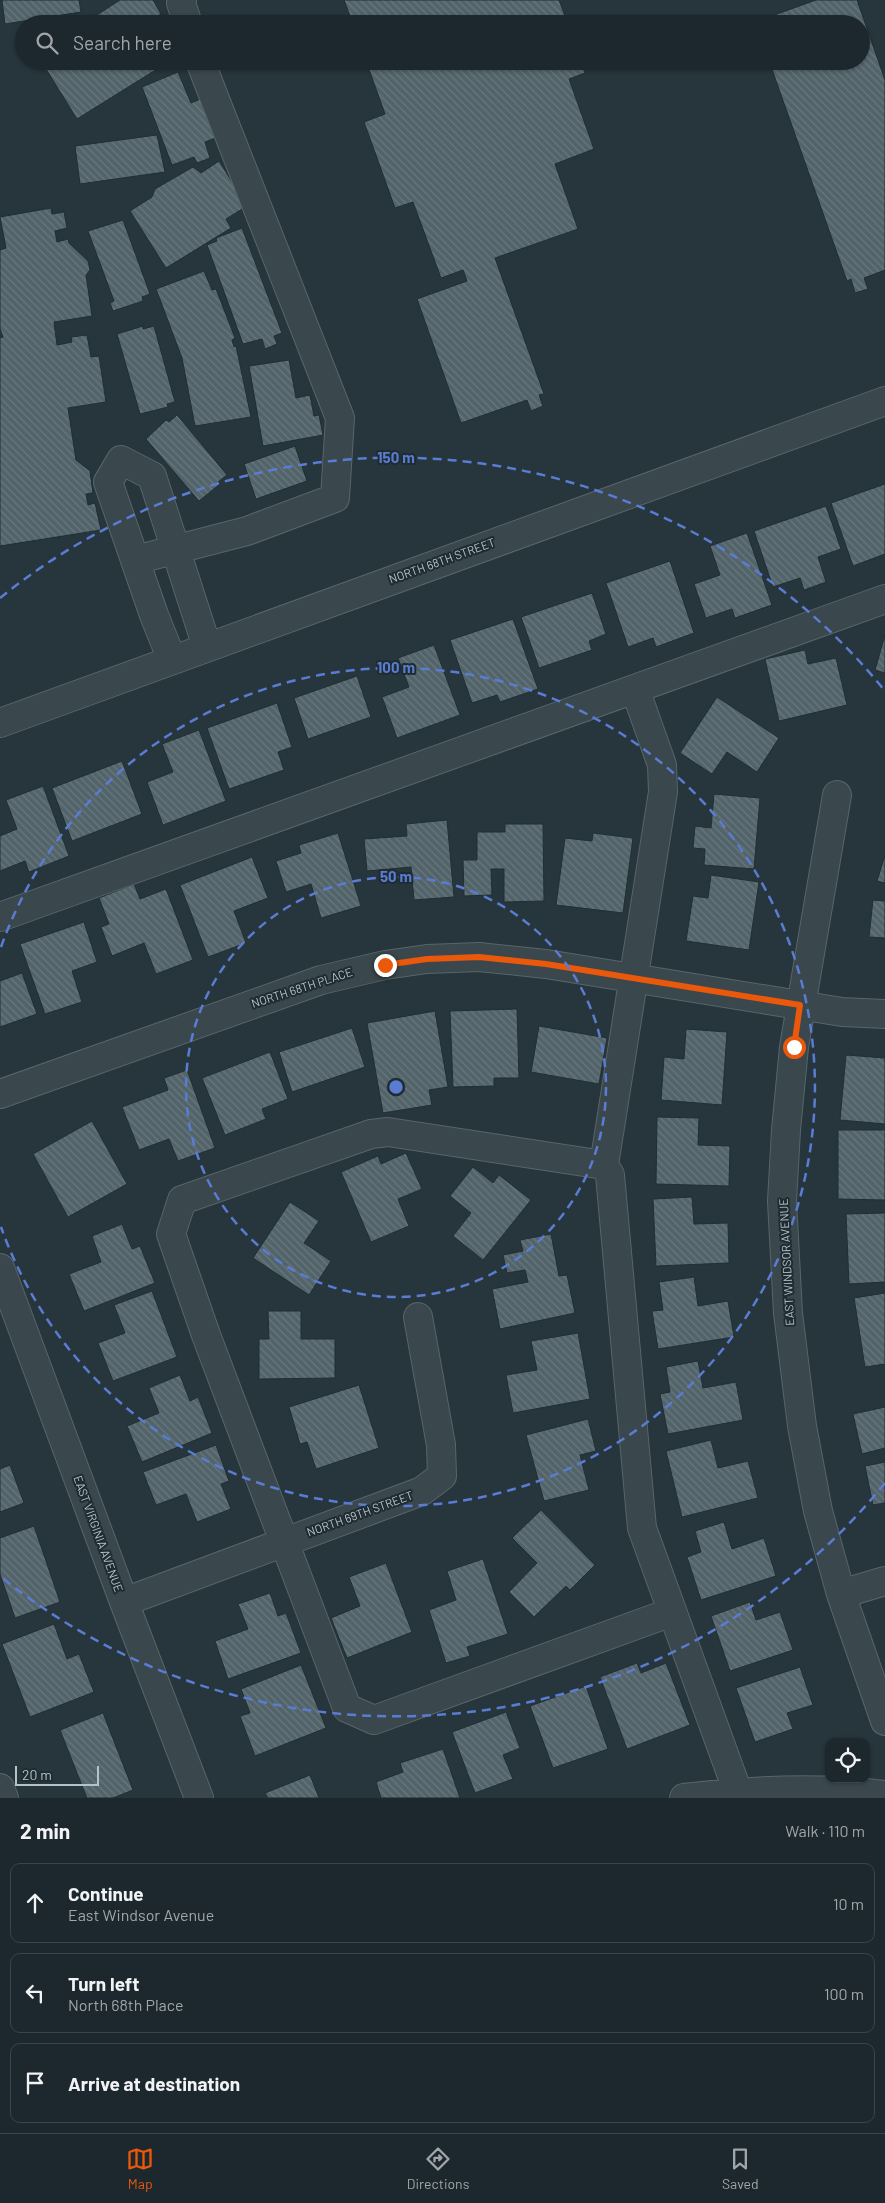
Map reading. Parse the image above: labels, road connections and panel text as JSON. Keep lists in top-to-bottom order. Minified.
{"streets":{"street":["NORTH 68TH STREET","NORTH 68TH PLACE","EAST WINDSOR AVENUE","NORTH 69TH STREET","EAST VIRGINIA AVENUE"]},"crossings":[["NORTH 68TH PLACE","EAST WINDSOR AVENUE"],["NORTH 69TH STREET","EAST VIRGINIA AVENUE"]],"scale_bar":"20 m","page":{"search":"Search here","scale":"20 m","heading":["2 min","Walk · 110 m"],"list":[["Continue","East Windsor Avenue","10 m"],["Turn left","North 68th Place","100 m"],"Arrive at destination"],"nav":["Map","Directions","Saved"]},"rings":["150 m","100 m","50 m"]}
